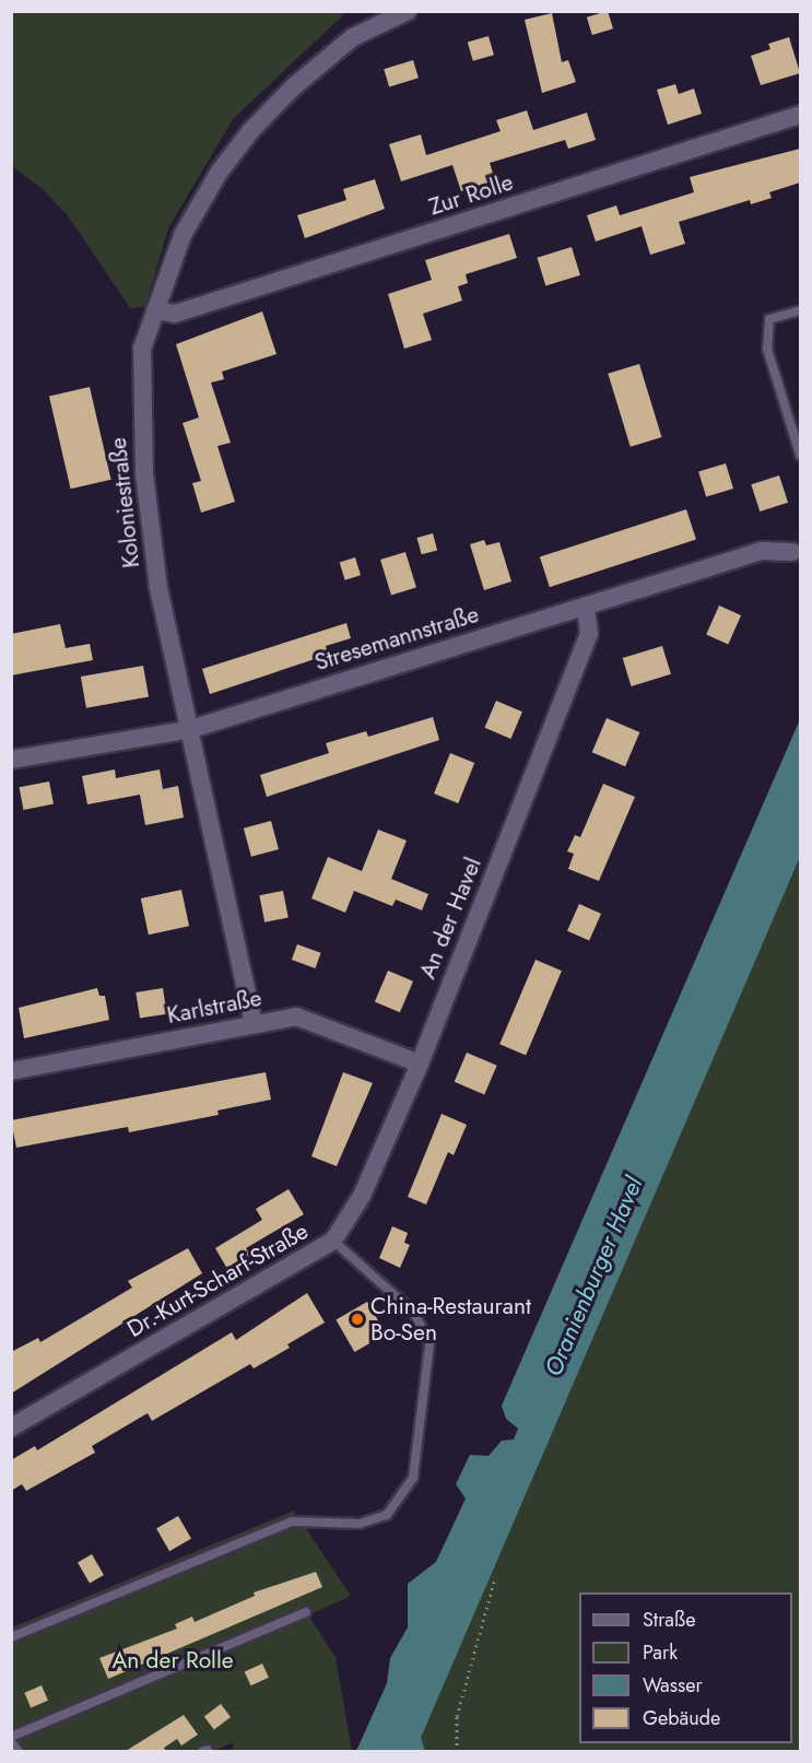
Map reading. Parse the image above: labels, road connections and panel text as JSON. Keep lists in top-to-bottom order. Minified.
{"streets":{"street":["Zur Rolle","Koloniestraße","Stresemannstraße","An der Havel","Karlstraße","Dr.-Kurt-Scharf-Straße"]},"crossings":[["Zur Rolle","Koloniestraße"],["Koloniestraße","Stresemannstraße"],["Koloniestraße","Karlstraße"],["Stresemannstraße","An der Havel"],["An der Havel","Karlstraße"],["An der Havel","Dr.-Kurt-Scharf-Straße"]],"water":["Oranienburger Havel"],"parks":["An der Rolle"],"places":["China-Restaurant Bo-Sen"],"legend":["Straße","Park","Wasser","Gebäude"]}
